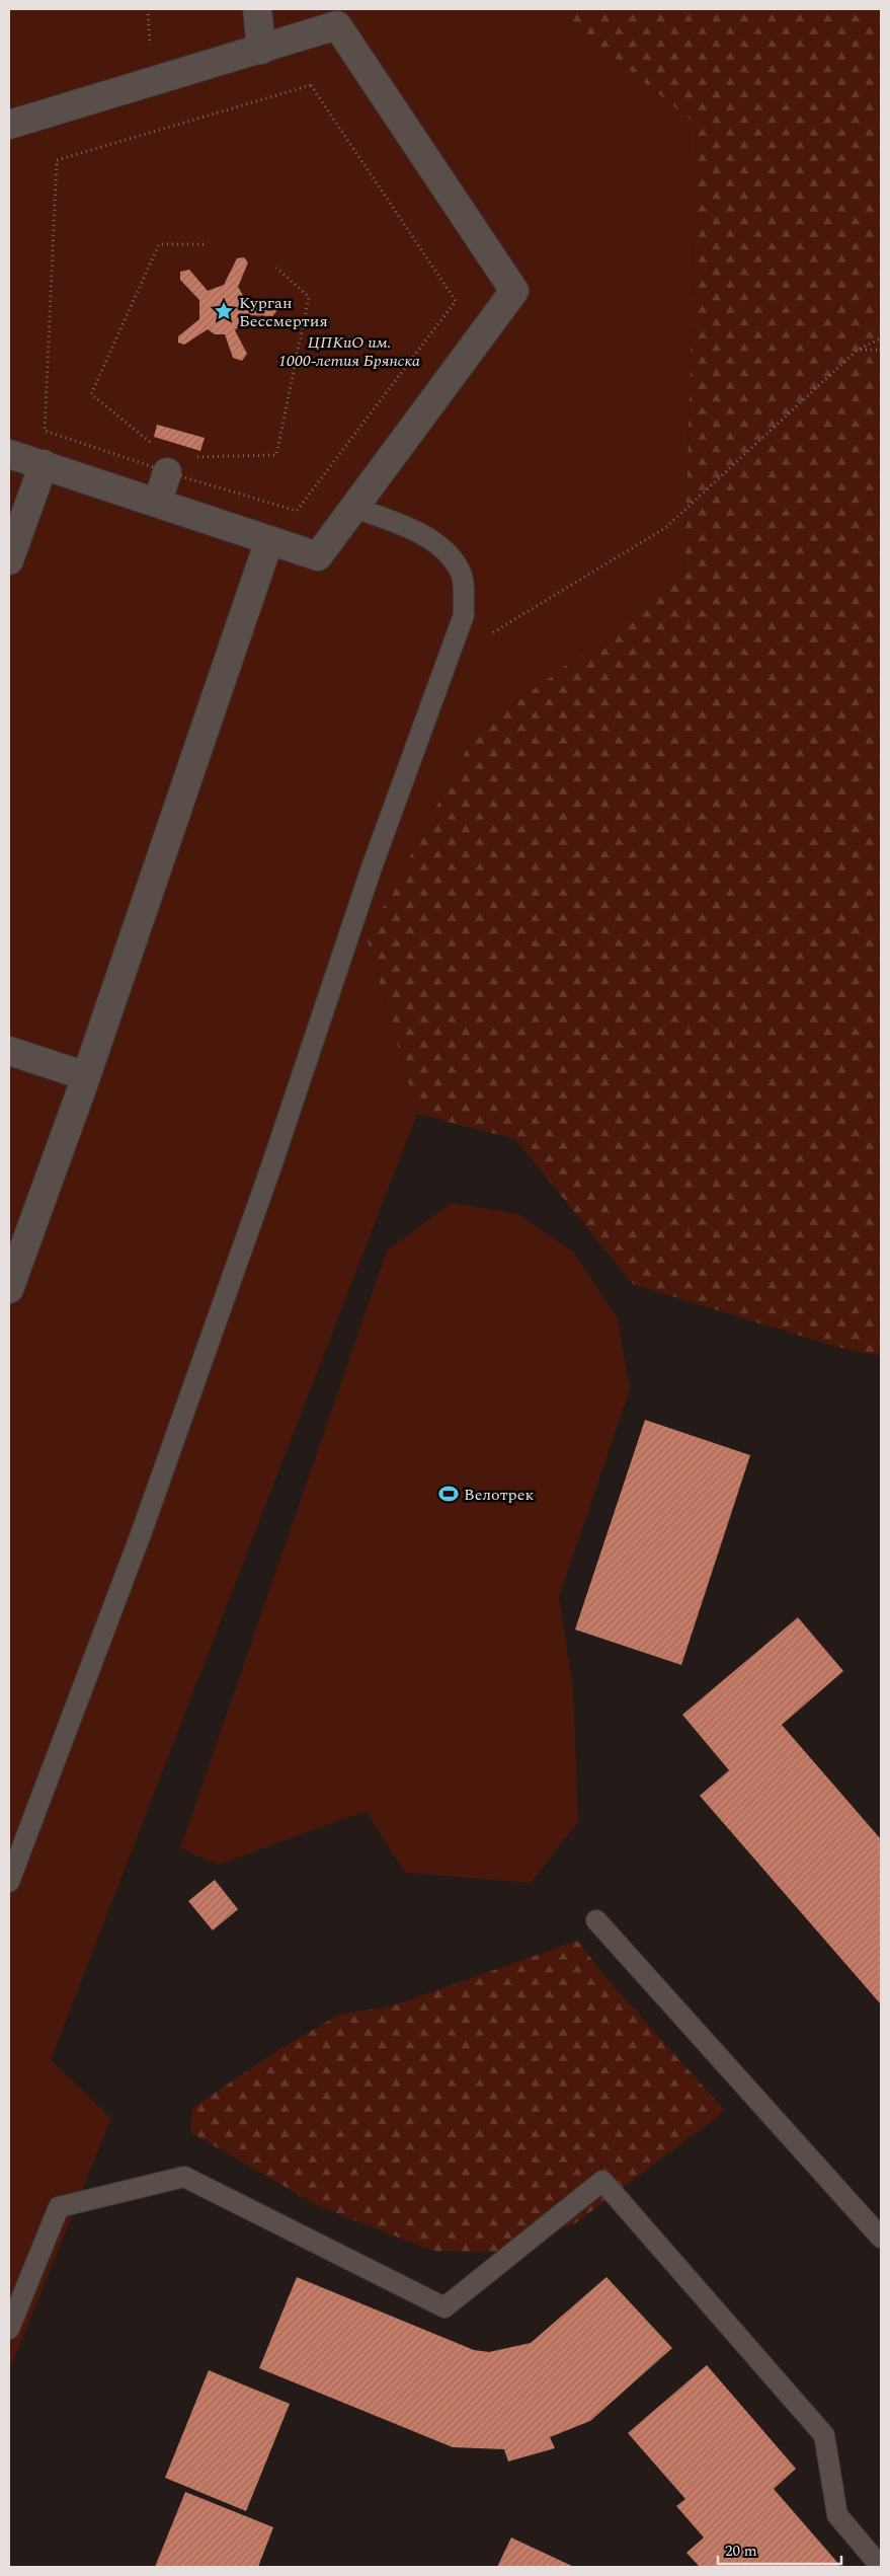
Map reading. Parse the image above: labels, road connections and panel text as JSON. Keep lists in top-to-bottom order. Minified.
{"parks":["ЦПКиО им. 1000-летия Брянска"],"places":{"place":["Курган Бессмертия"],"sports":["Велотрек"]},"scale_bar":"20 m"}
